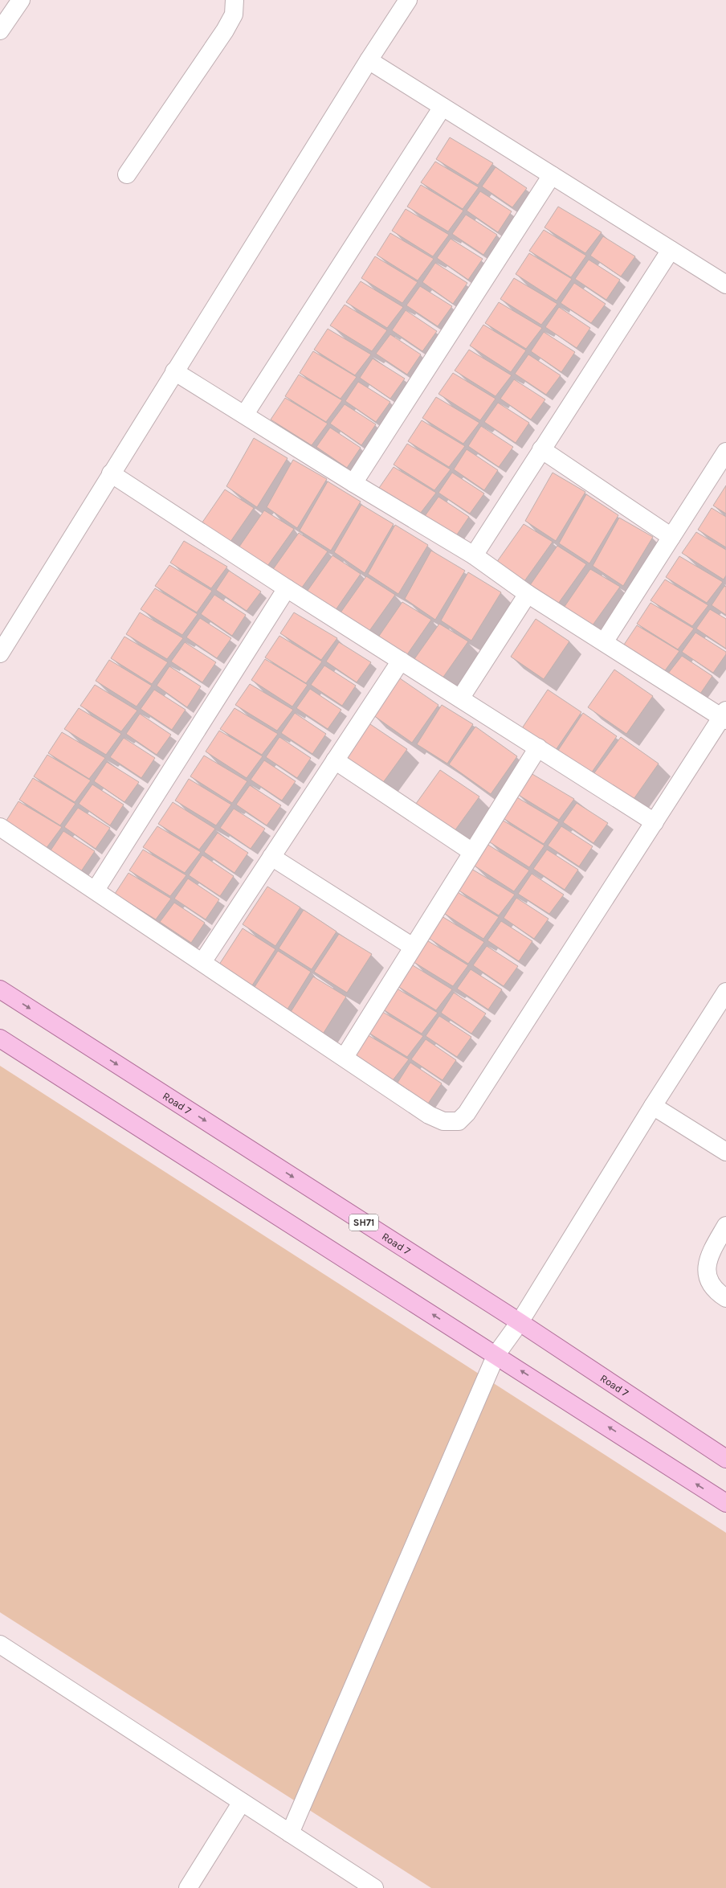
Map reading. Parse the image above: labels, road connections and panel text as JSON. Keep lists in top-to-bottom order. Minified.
{"streets":{"main road":["Road 7","SH71"]}}
